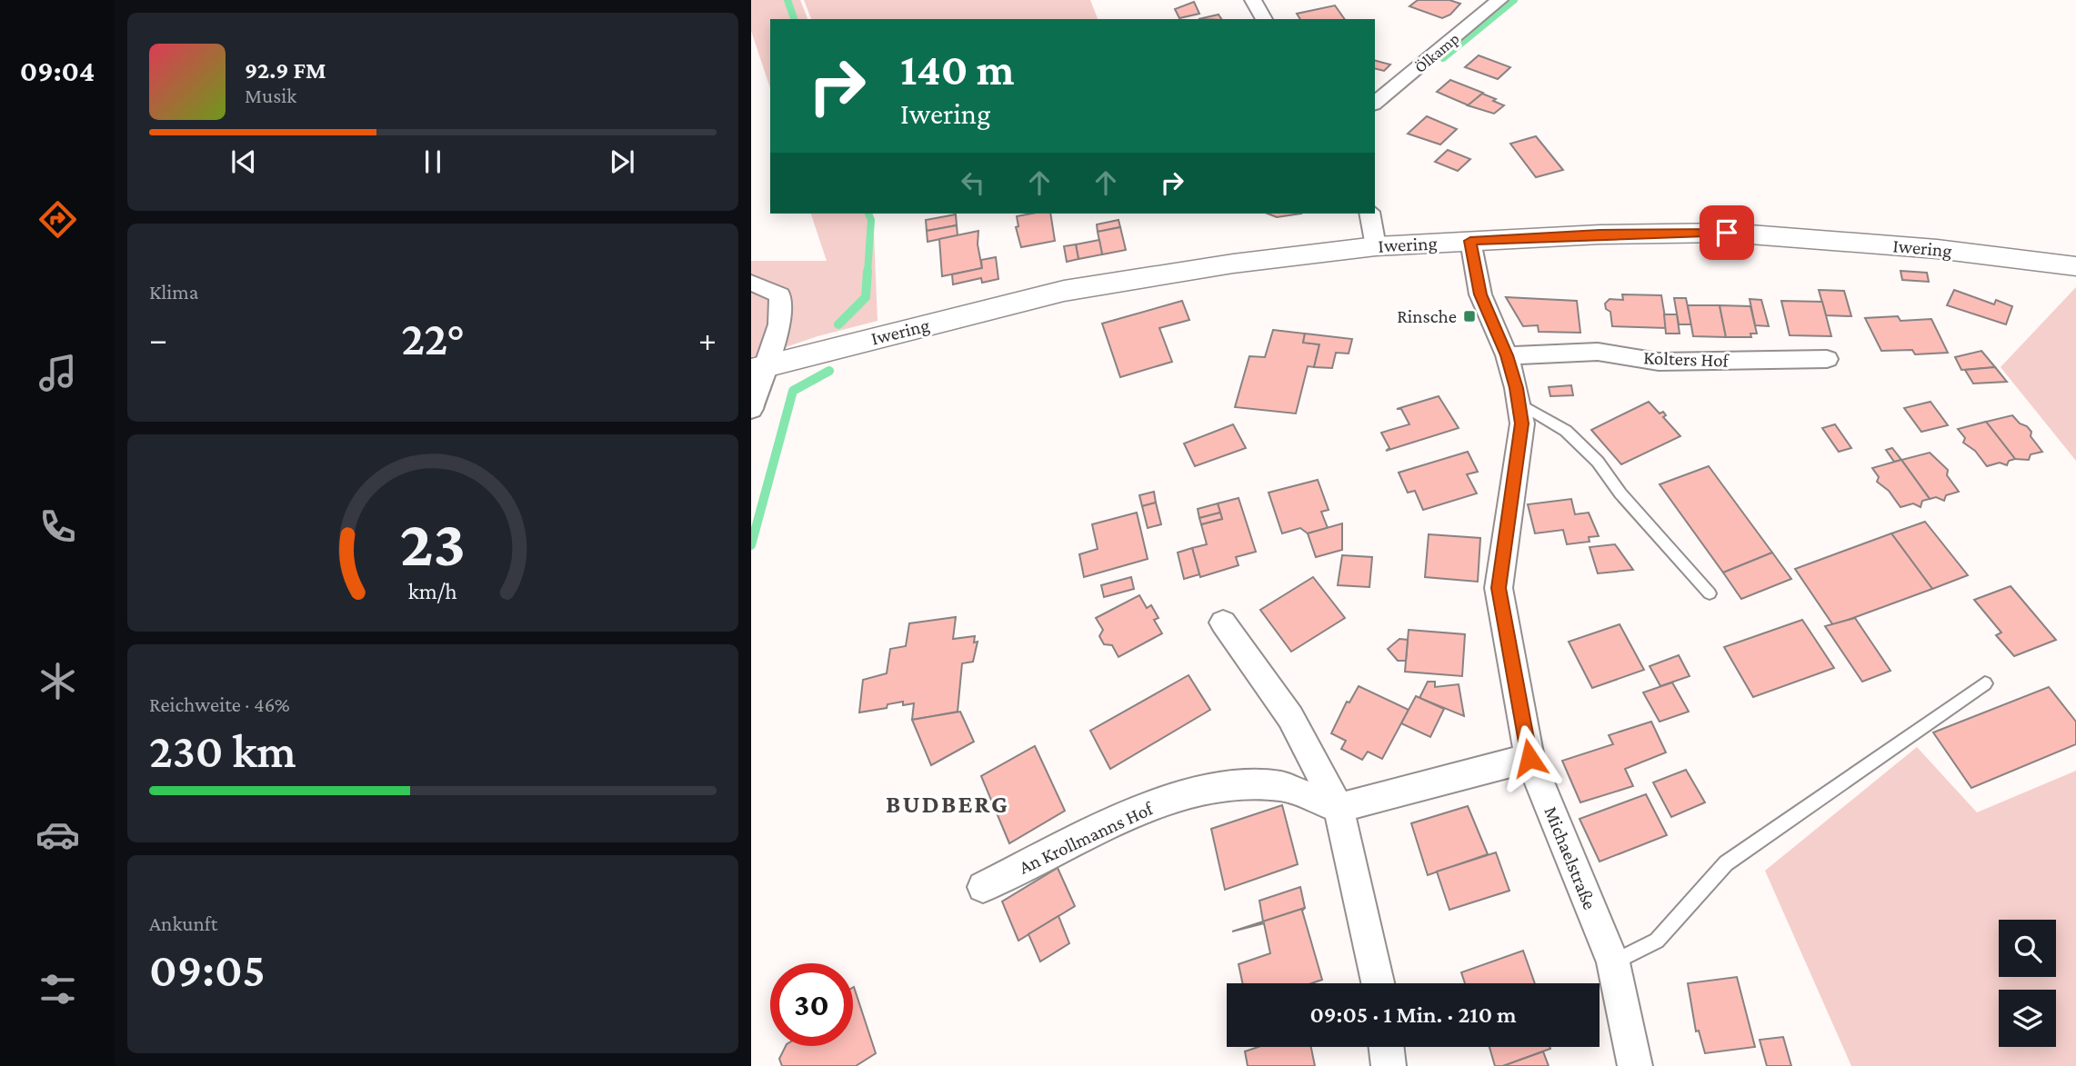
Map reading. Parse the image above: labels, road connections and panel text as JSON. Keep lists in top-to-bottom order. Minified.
{"streets":{"street":["Ölkamp","Iwering","Kolters Hof","An Krollmanns Hof","Michaelstraße"]},"crossings":[["Iwering","Michaelstraße"],["Kolters Hof","Michaelstraße"]],"districts":["BUDBERG"],"places":{"transit":["Rinsche"]},"page":{"tabs":"09:04","turn":["140 m","Iwering"],"song":["92.9 FM","Musik"],"tile":["Klima",["Reichweite · 46%","230 km"],["Ankunft","09:05"]],"heat":["−","22°","+"],"limit":"30","trip":"09:05 · 1 Min. · 210 m","gauge":["23","km/h"]}}
